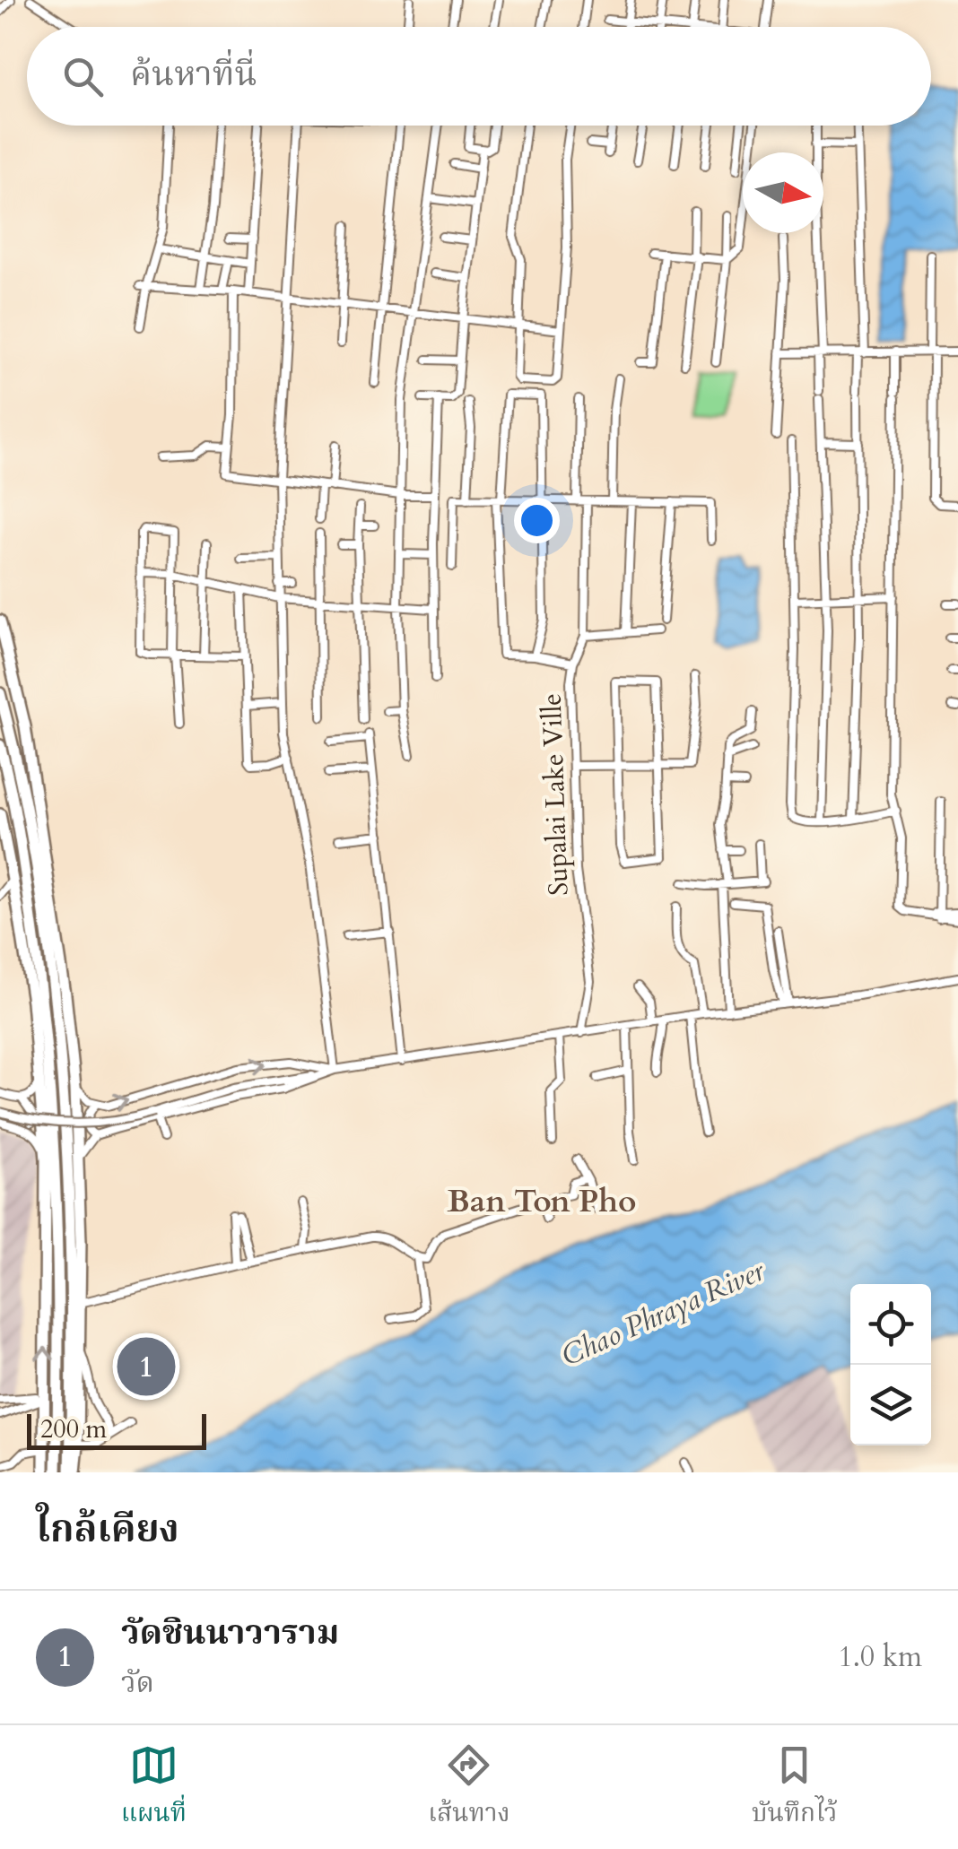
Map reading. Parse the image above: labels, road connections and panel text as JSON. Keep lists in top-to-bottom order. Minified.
{"streets":{"street":["Supalai Lake Ville"]},"districts":["Ban Ton Pho"],"water":["Chao Phraya River"],"scale_bar":"200 m","north":"right","page":{"search":"ค้นหาที่นี่","pins":"1","scale":"200 m","heading":"ใกล้เคียง","list":[{"mark":"1","name":"วัดชินนาวาราม","note":"วัด","value":"1.0 km"}],"nav":["แผนที่","เส้นทาง","บันทึกไว้"]}}
